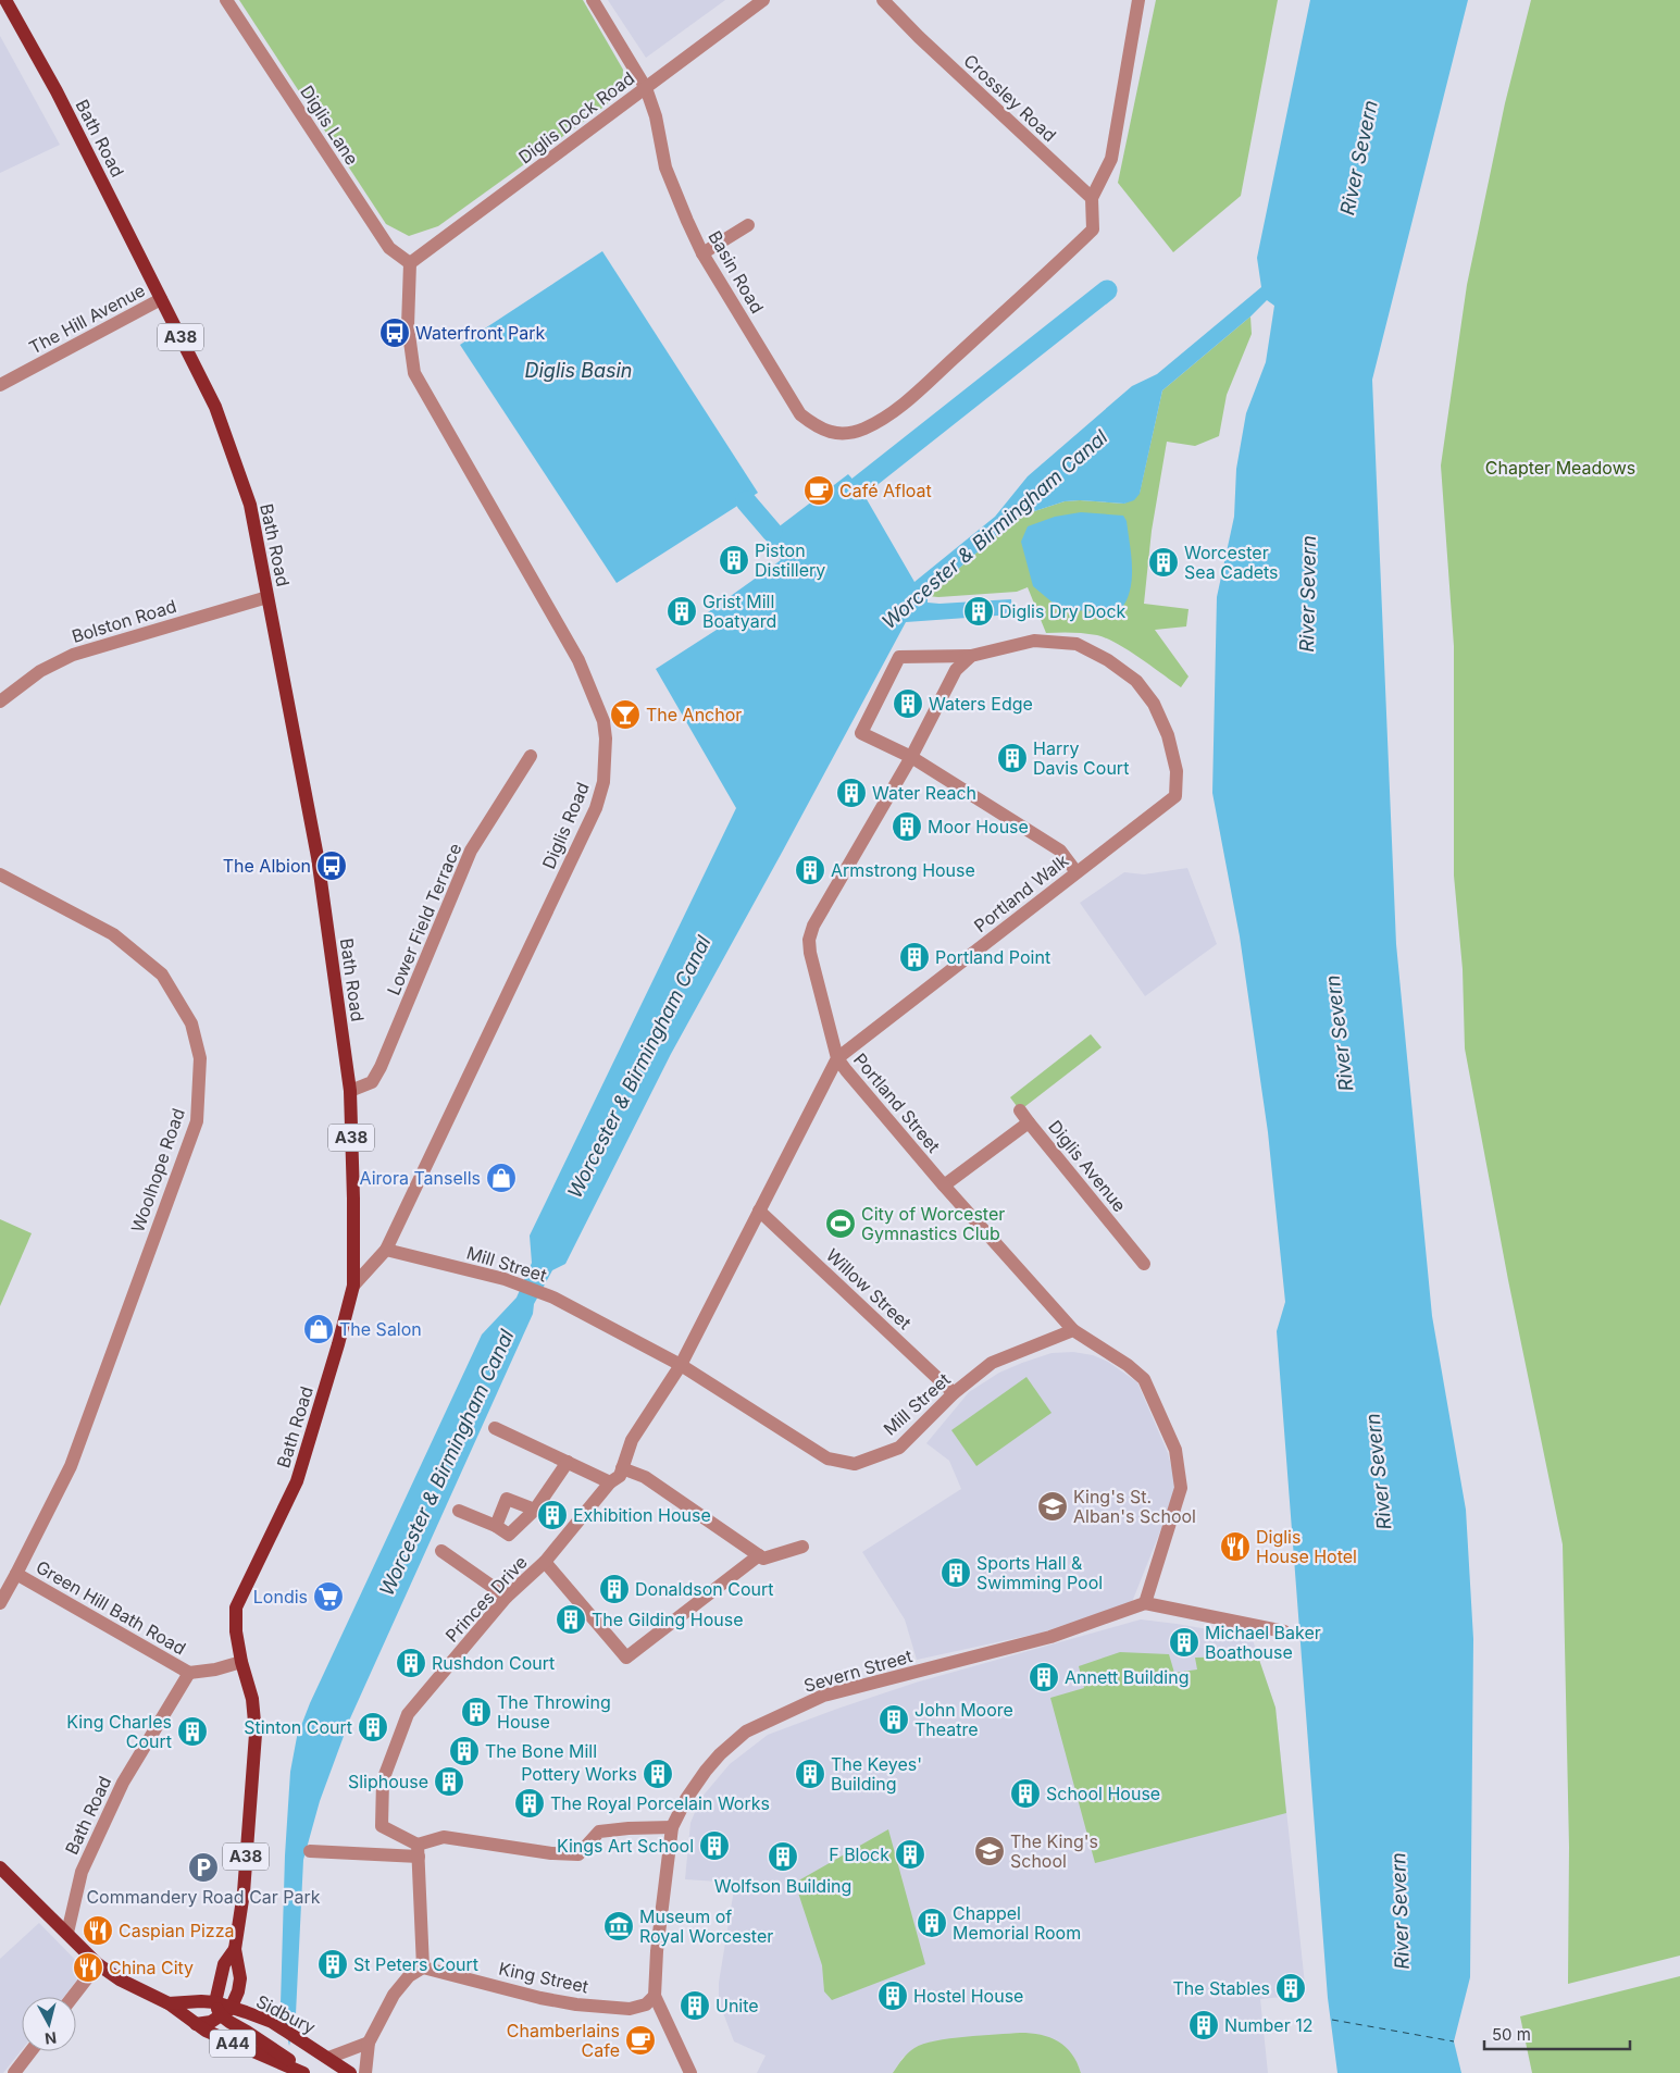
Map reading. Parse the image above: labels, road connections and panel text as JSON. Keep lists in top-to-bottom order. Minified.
{"streets":{"main road":["Bath Road","A38","Sidbury","A44"],"street":["Crossley Road","Diglis Dock Road","Diglis Lane","Basin Road","The Hill Avenue","Bolston Road","Diglis Road","Portland Walk","Lower Field Terrace","Portland Street","Diglis Avenue","Woolhope Road","Mill Street","Willow Street","Princes Drive","Green Hill Bath Road","Severn Street","King Street"]},"crossings":[["Crossley Road","Basin Road"],["Diglis Dock Road","Diglis Lane"],["Diglis Dock Road","Basin Road"],["Diglis Dock Road","Diglis Road"],["Diglis Lane","Diglis Road"],["Bath Road","The Hill Avenue"],["Bath Road","A38"],["Bath Road","Bolston Road"],["Bath Road","Lower Field Terrace"],["Bath Road","Green Hill Bath Road"],["Bath Road","A44"],["A38","Sidbury"],["A38","A44"],["Diglis Road","Mill Street"],["Portland Walk","Portland Street"],["Portland Street","Diglis Avenue"],["Portland Street","Mill Street"],["Portland Street","Willow Street"],["Portland Street","Princes Drive"],["Woolhope Road","Green Hill Bath Road"],["Mill Street","Willow Street"],["Severn Street","King Street"],["Sidbury","A44"]],"water":["River Severn","Diglis Basin","Worcester & Birmingham Canal"],"parks":["Chapter Meadows"],"places":{"bus stop":["Waterfront Park","The Albion"],"cafe":["Café Afloat","Chamberlains Cafe"],"building":["Piston Distillery","Worcester Sea Cadets","Grist Mill Boatyard","Diglis Dry Dock","Waters Edge","Harry Davis Court","Water Reach","Moor House","Armstrong House","Portland Point","Exhibition House","Sports Hall & Swimming Pool","Donaldson Court","The Gilding House","Michael Baker Boathouse","Rushdon Court","Annett Building","The Throwing House","John Moore Theatre","Stinton Court","King Charles Court","The Bone Mill","Pottery Works","The Keyes' Building","Sliphouse","School House","The Royal Porcelain Works","Kings Art School","F Block","Wolfson Building","Chappel Memorial Room","St Peters Court","The Stables","Hostel House","Unite","Number 12"],"bar":["The Anchor"],"shop":["Airora Tansells","The Salon"],"sports":["City of Worcester Gymnastics Club"],"school or university":["King's St. Alban's School","The King's School"],"restaurant":["Diglis House Hotel","Caspian Pizza","China City"],"supermarket":["Londis"],"parking":["Commandery Road Car Park"],"museum":["Museum of Royal Worcester"]},"scale_bar":"50 m","north":"bottom"}
